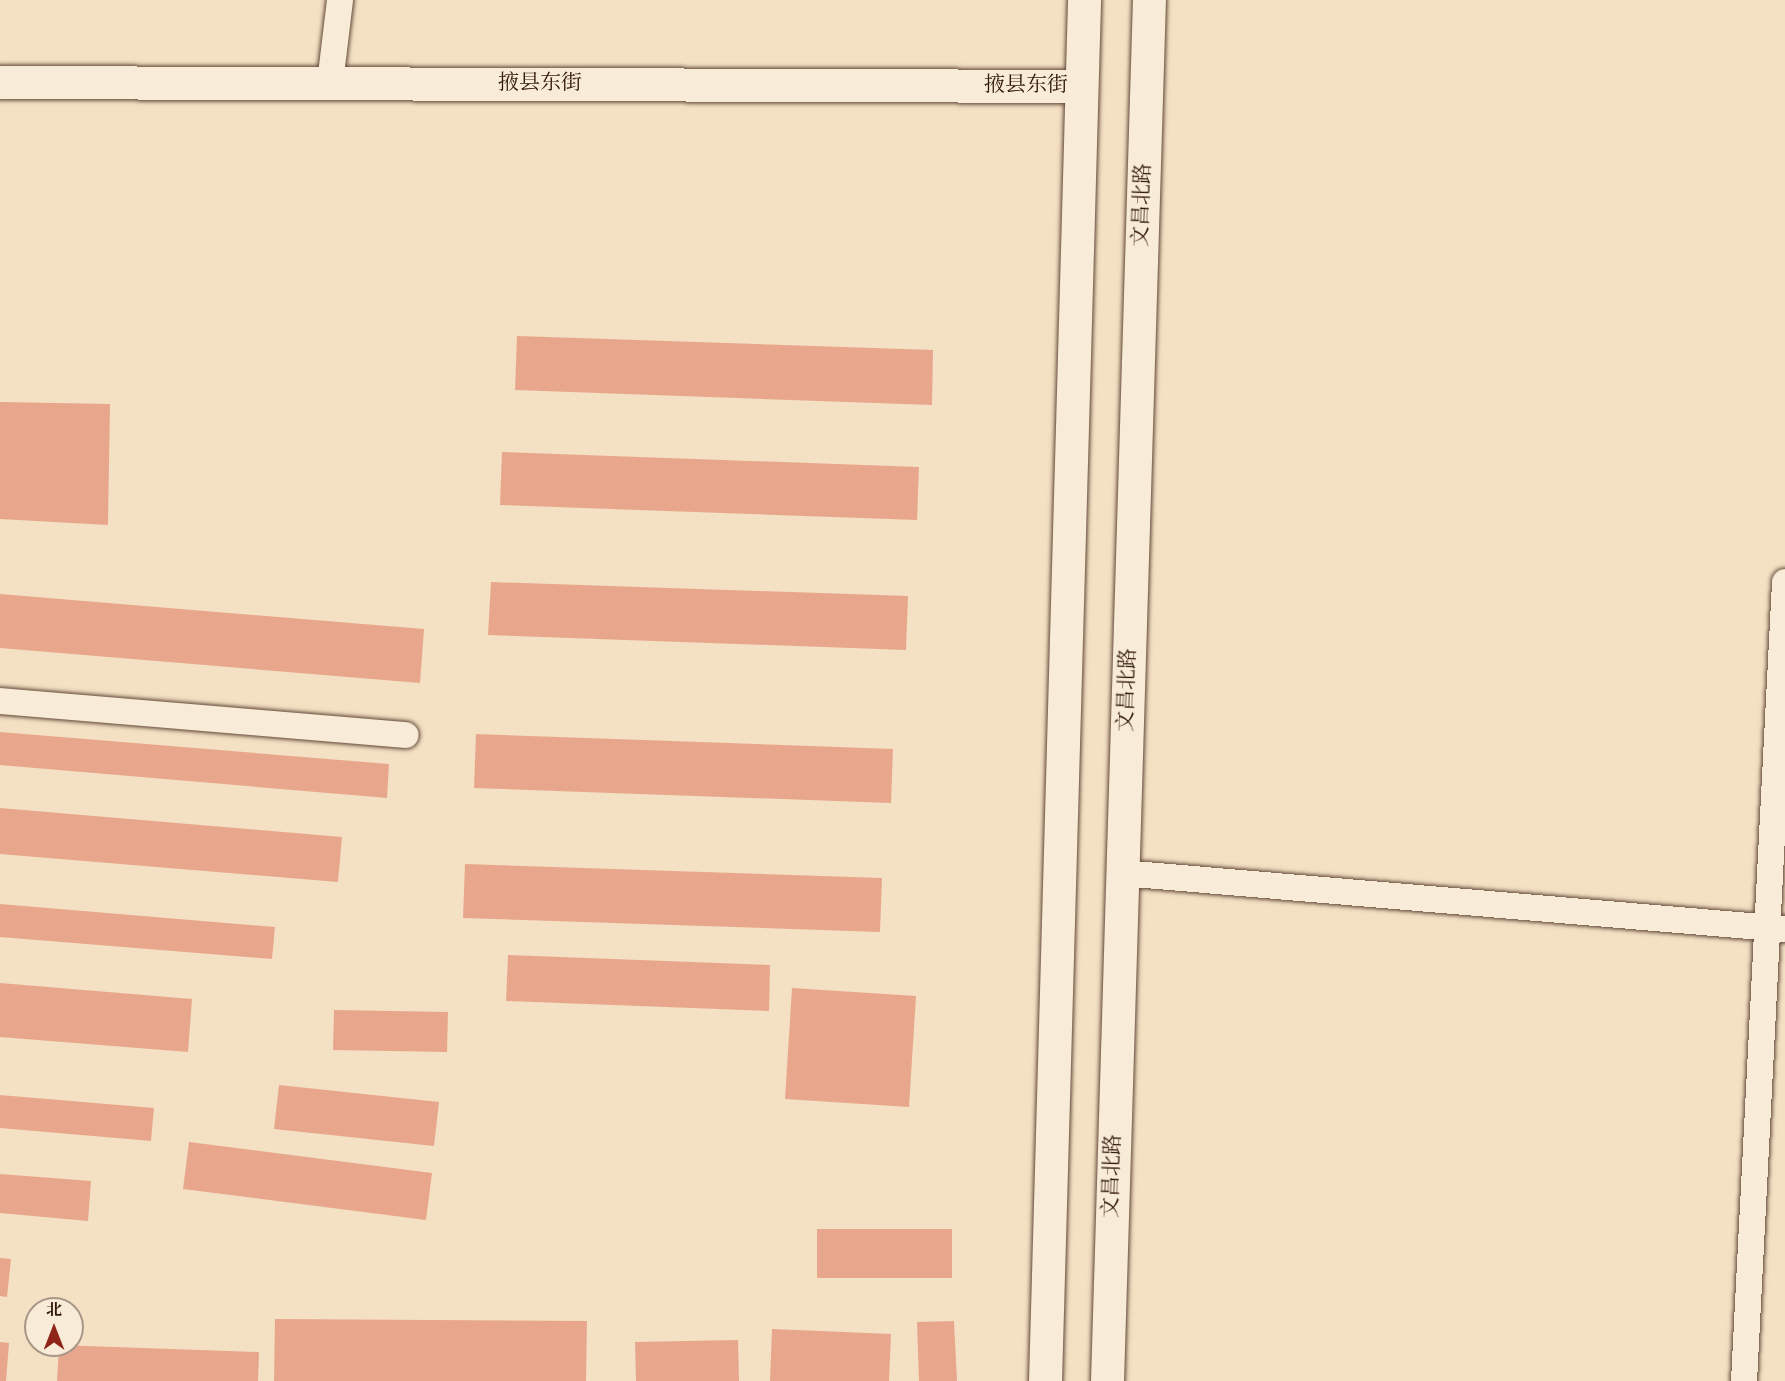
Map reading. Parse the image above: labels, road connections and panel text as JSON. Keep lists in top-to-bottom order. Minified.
{"streets":{"main road":["掖县东街","文昌北路"]},"north":"top"}
